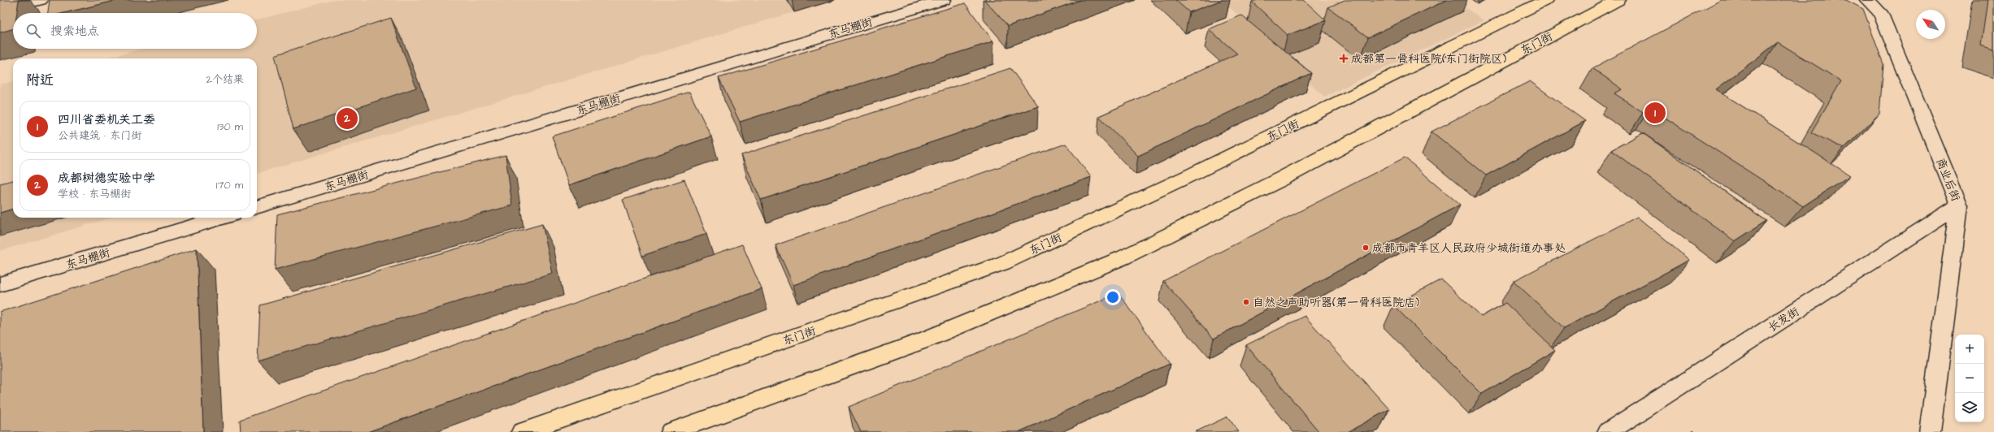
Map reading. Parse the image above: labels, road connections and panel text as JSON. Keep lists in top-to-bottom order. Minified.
{"streets":{"main road":["东门街"],"street":["东马棚街","商业后街","长发街"]},"crossings":[["商业后街","长发街"]],"places":{"health":["成都第一骨科医院(东门街院区)"],"other":["成都市青羊区人民政府少城街道办事处","自然之声助听器(第一骨科医院店)"]},"north":"top left","page":{"search":"搜索地点","heading":["附近","2个结果"],"pins":["1","2"],"list":[{"mark":"1","name":"四川省委机关工委","note":"公共建筑 · 东门街","value":"130 m"},{"mark":"2","name":"成都树德实验中学","note":"学校 · 东马棚街","value":"170 m"}],"map_buttons":["+","−"]}}
